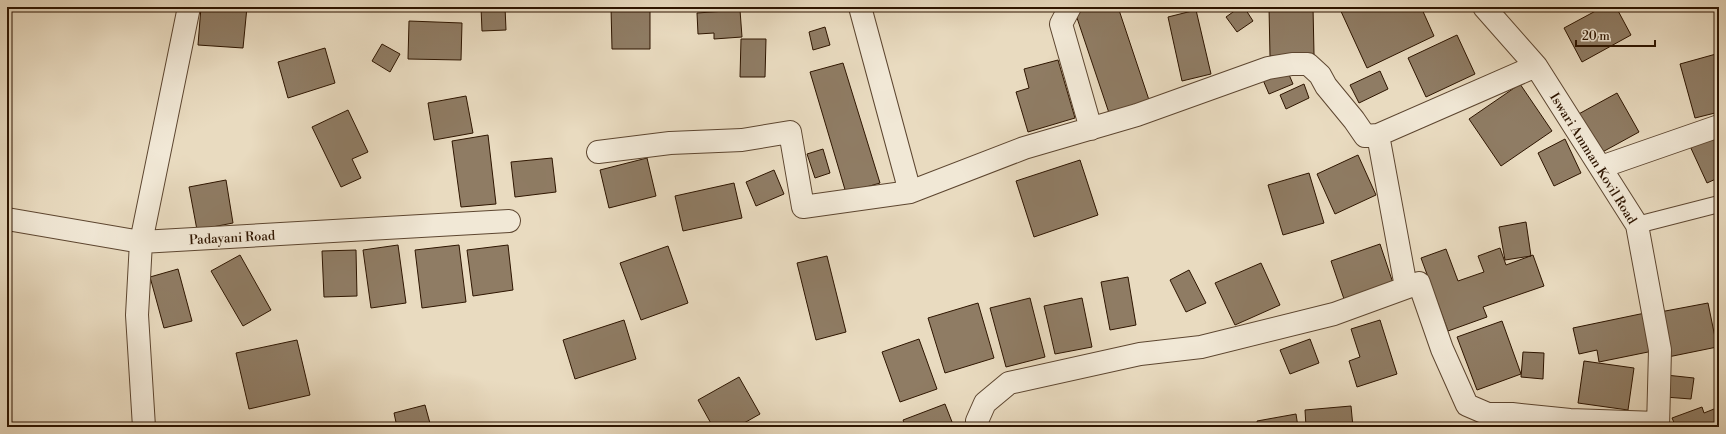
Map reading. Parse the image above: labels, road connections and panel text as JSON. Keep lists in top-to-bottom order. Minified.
{"streets":{"street":["Iswari Amman Kovil Road","Padayani Road"]},"scale_bar":"20 m"}
